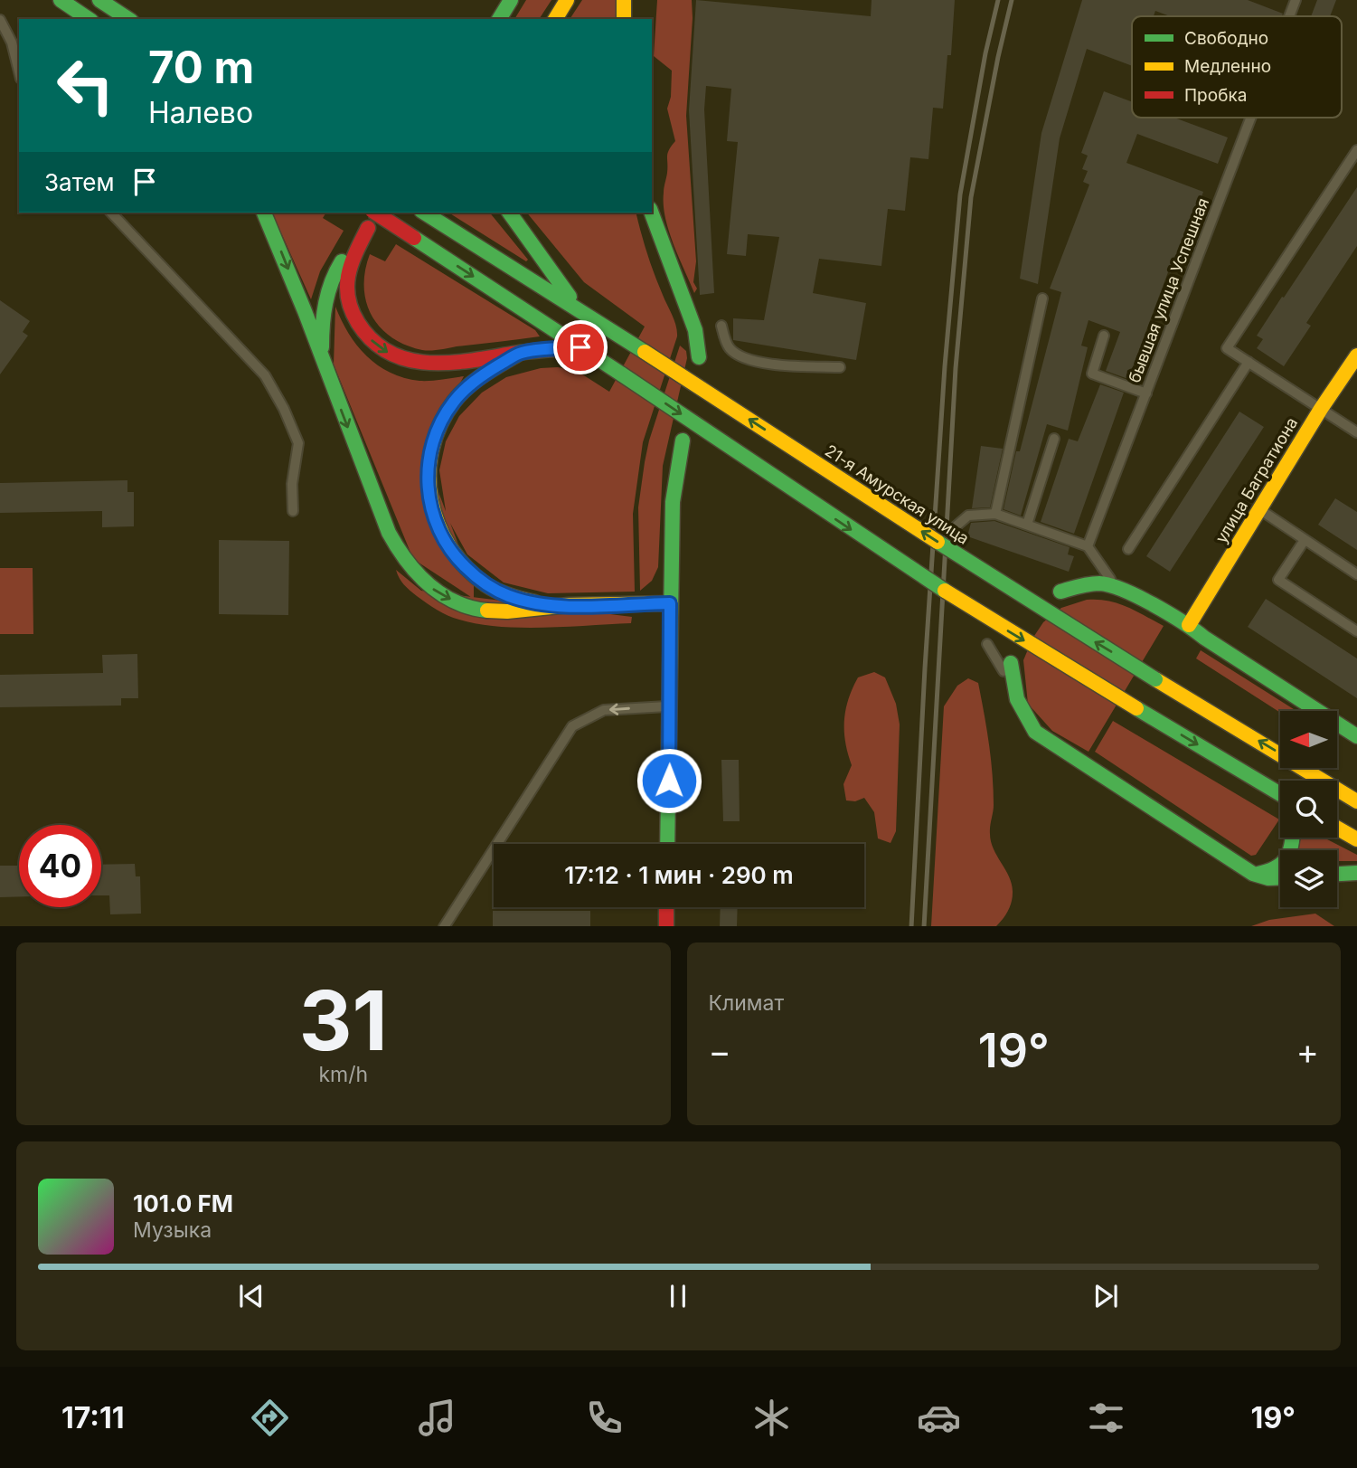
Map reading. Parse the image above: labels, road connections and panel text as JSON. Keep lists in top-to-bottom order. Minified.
{"streets":{"main road":["улица Багратиона","21-я Амурская улица"],"lane":["бывшая улица Успешная"]},"legend":["Свободно","Медленно","Пробка"],"north":"left","page":{"turn":["70 m","Налево"],"then":"Затем","limit":"40","trip":"17:12 · 1 мин · 290 m","tile":[["31","km/h"],"Климат"],"heat":["−","19°","+"],"song":["101.0 FM","Музыка"],"tabs":["17:11","19°"]}}
